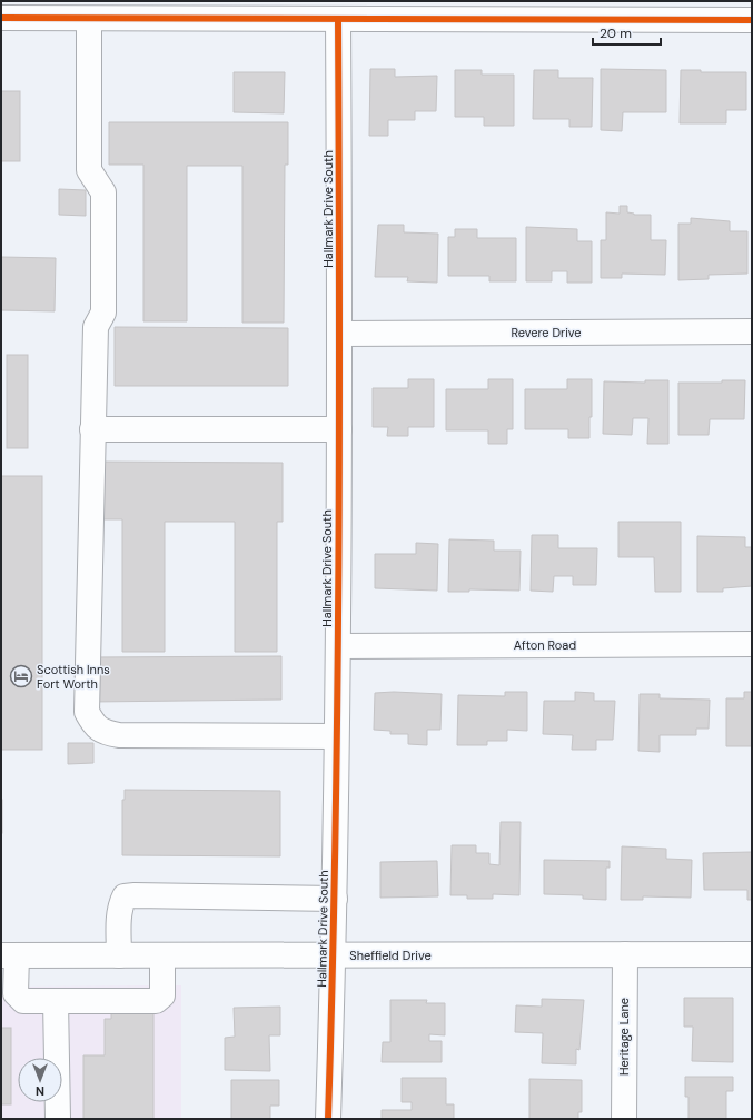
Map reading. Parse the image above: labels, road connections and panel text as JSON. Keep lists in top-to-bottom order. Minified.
{"streets":{"street":["Hallmark Drive South","Revere Drive","Afton Road","Sheffield Drive","Heritage Lane"]},"crossings":[["Hallmark Drive South","Revere Drive"],["Hallmark Drive South","Afton Road"],["Hallmark Drive South","Sheffield Drive"],["Sheffield Drive","Heritage Lane"]],"places":{"hotel":["Scottish Inns Fort Worth"]},"scale_bar":"20 m","north":"bottom"}
